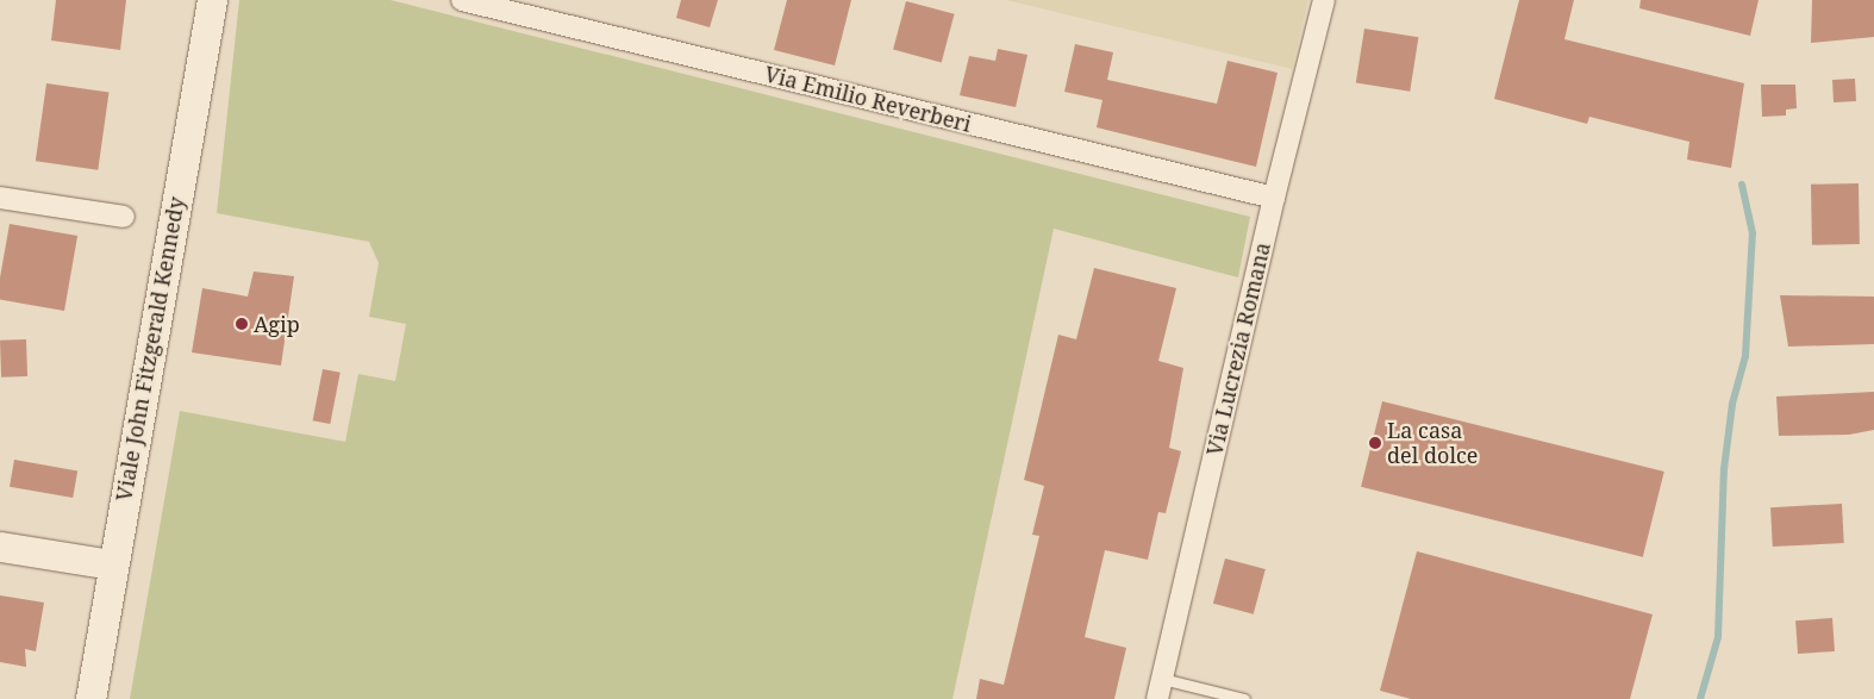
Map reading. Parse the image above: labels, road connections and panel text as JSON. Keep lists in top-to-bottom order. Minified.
{"streets":{"street":["Via Emilio Reverberi","Viale John Fitzgerald Kennedy","Via Lucrezia Romana"]},"crossings":[["Via Emilio Reverberi","Via Lucrezia Romana"]],"places":["Agip","La casa del dolce"]}
